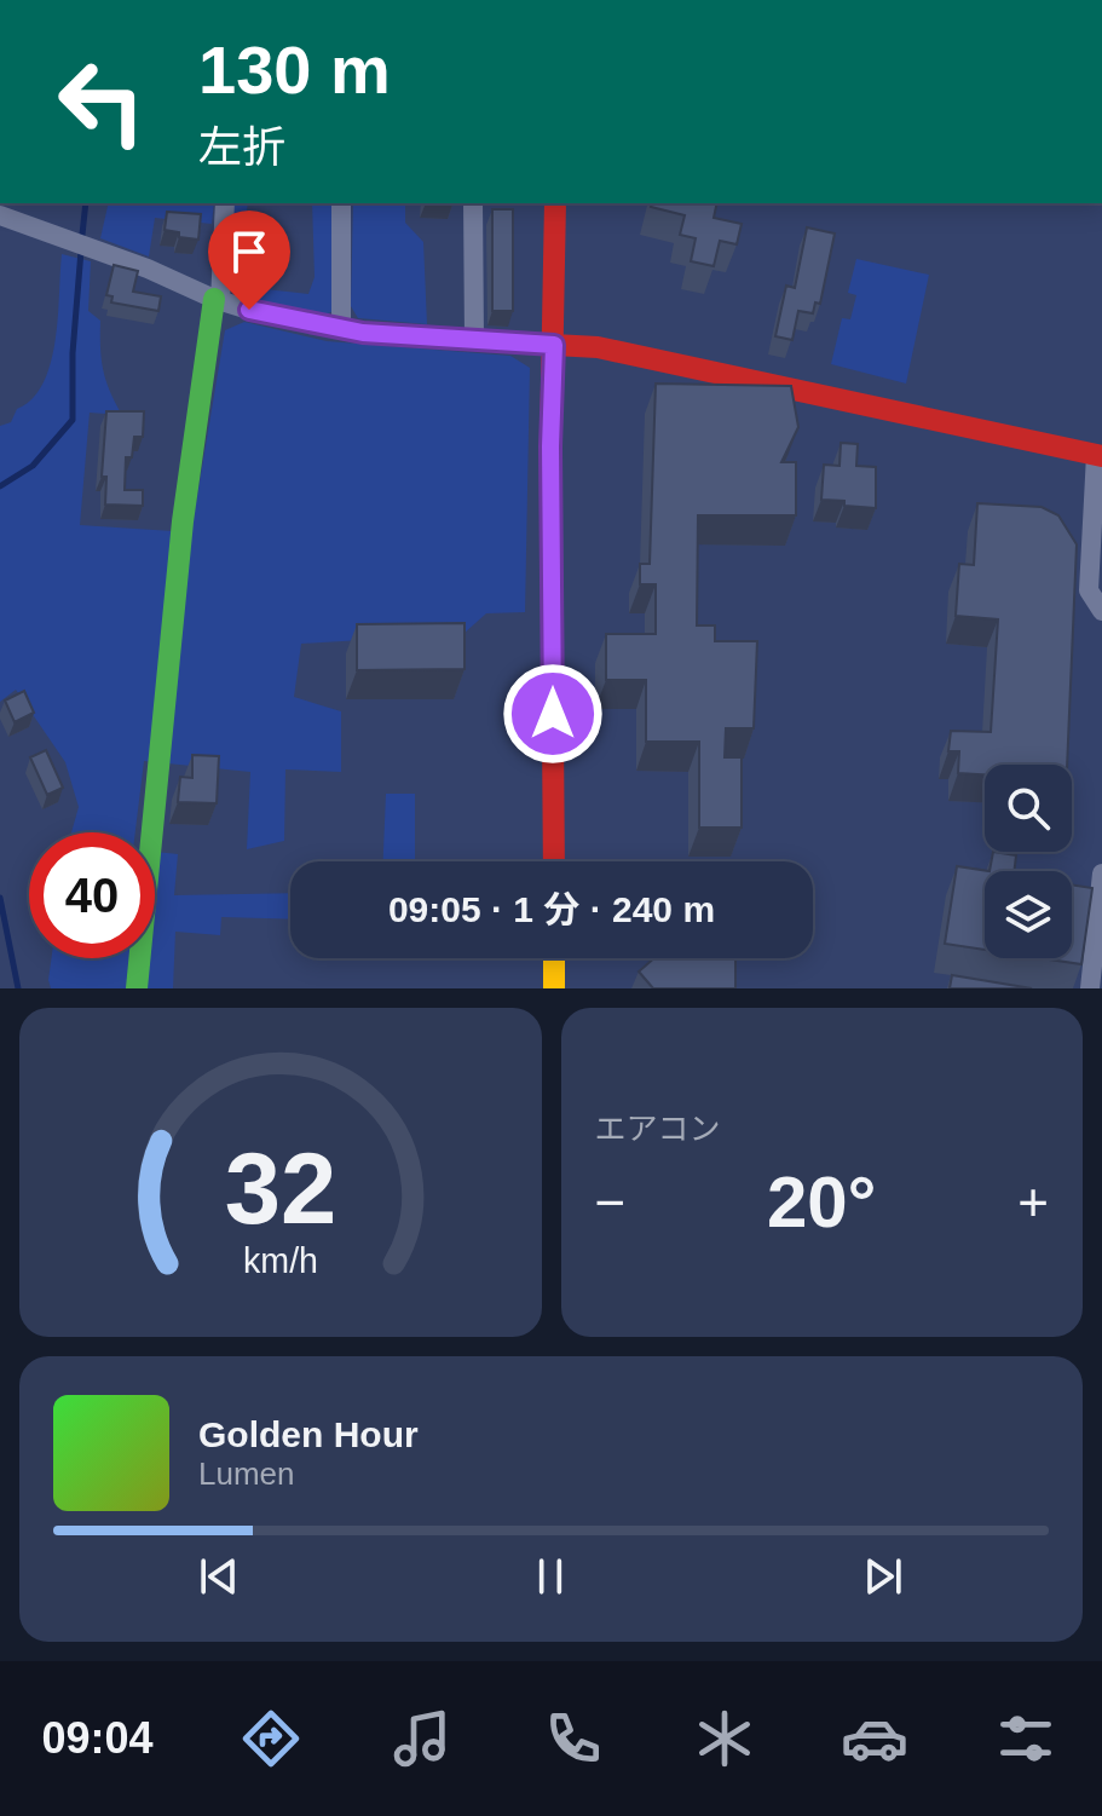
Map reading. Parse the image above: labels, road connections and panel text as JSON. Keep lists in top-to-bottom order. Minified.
{"page":{"turn":["130 m","左折"],"limit":"40","trip":"09:05 · 1 分 · 240 m","tile":"エアコン","heat":["−","20°","+"],"song":["Golden Hour","Lumen"],"tabs":"09:04","gauge":["32","km/h"]}}
